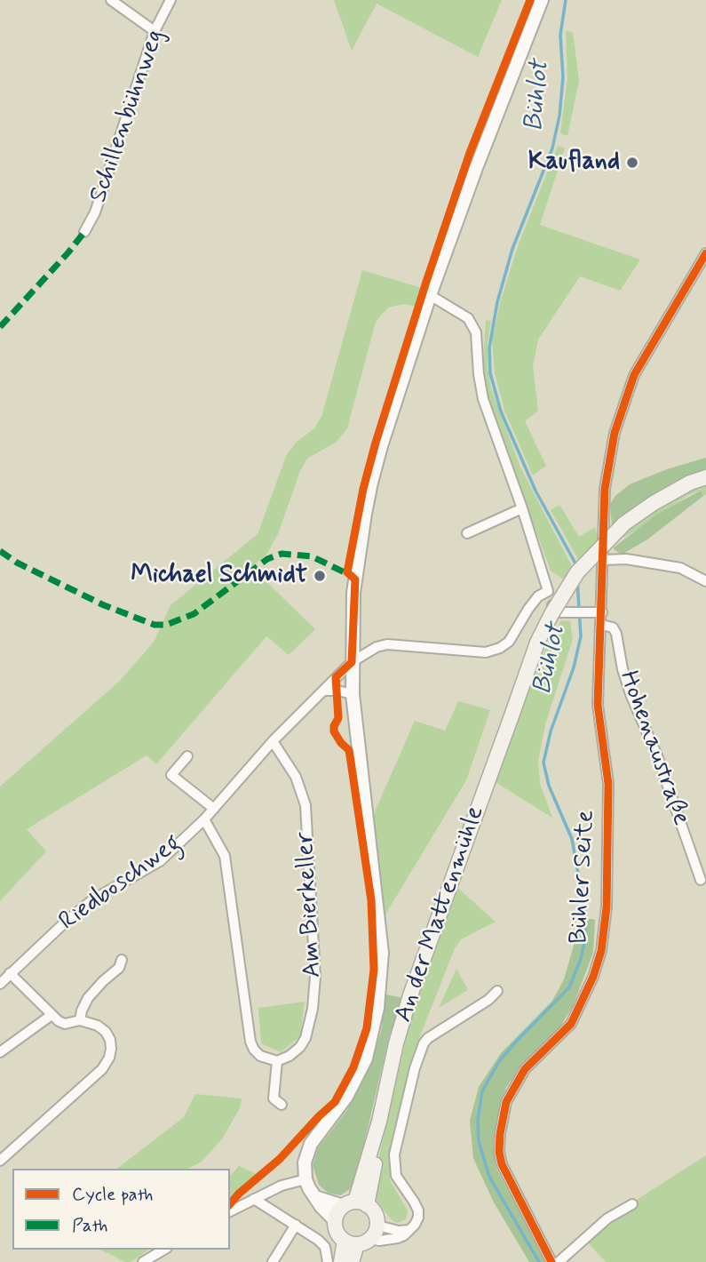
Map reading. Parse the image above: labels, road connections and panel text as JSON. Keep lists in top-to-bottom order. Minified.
{"streets":{"main road":["An der Mattenmühle"],"street":["Schillenbühnweg","Hohenaustraße","Bühler Seite","Riedboschweg","Am Bierkeller"]},"crossings":[["Hohenaustraße","Bühler Seite"],["Riedboschweg","Am Bierkeller"]],"water":["Bühlot"],"places":["Kaufland","Michael Schmidt"],"legend":["Cycle path","Path"]}
